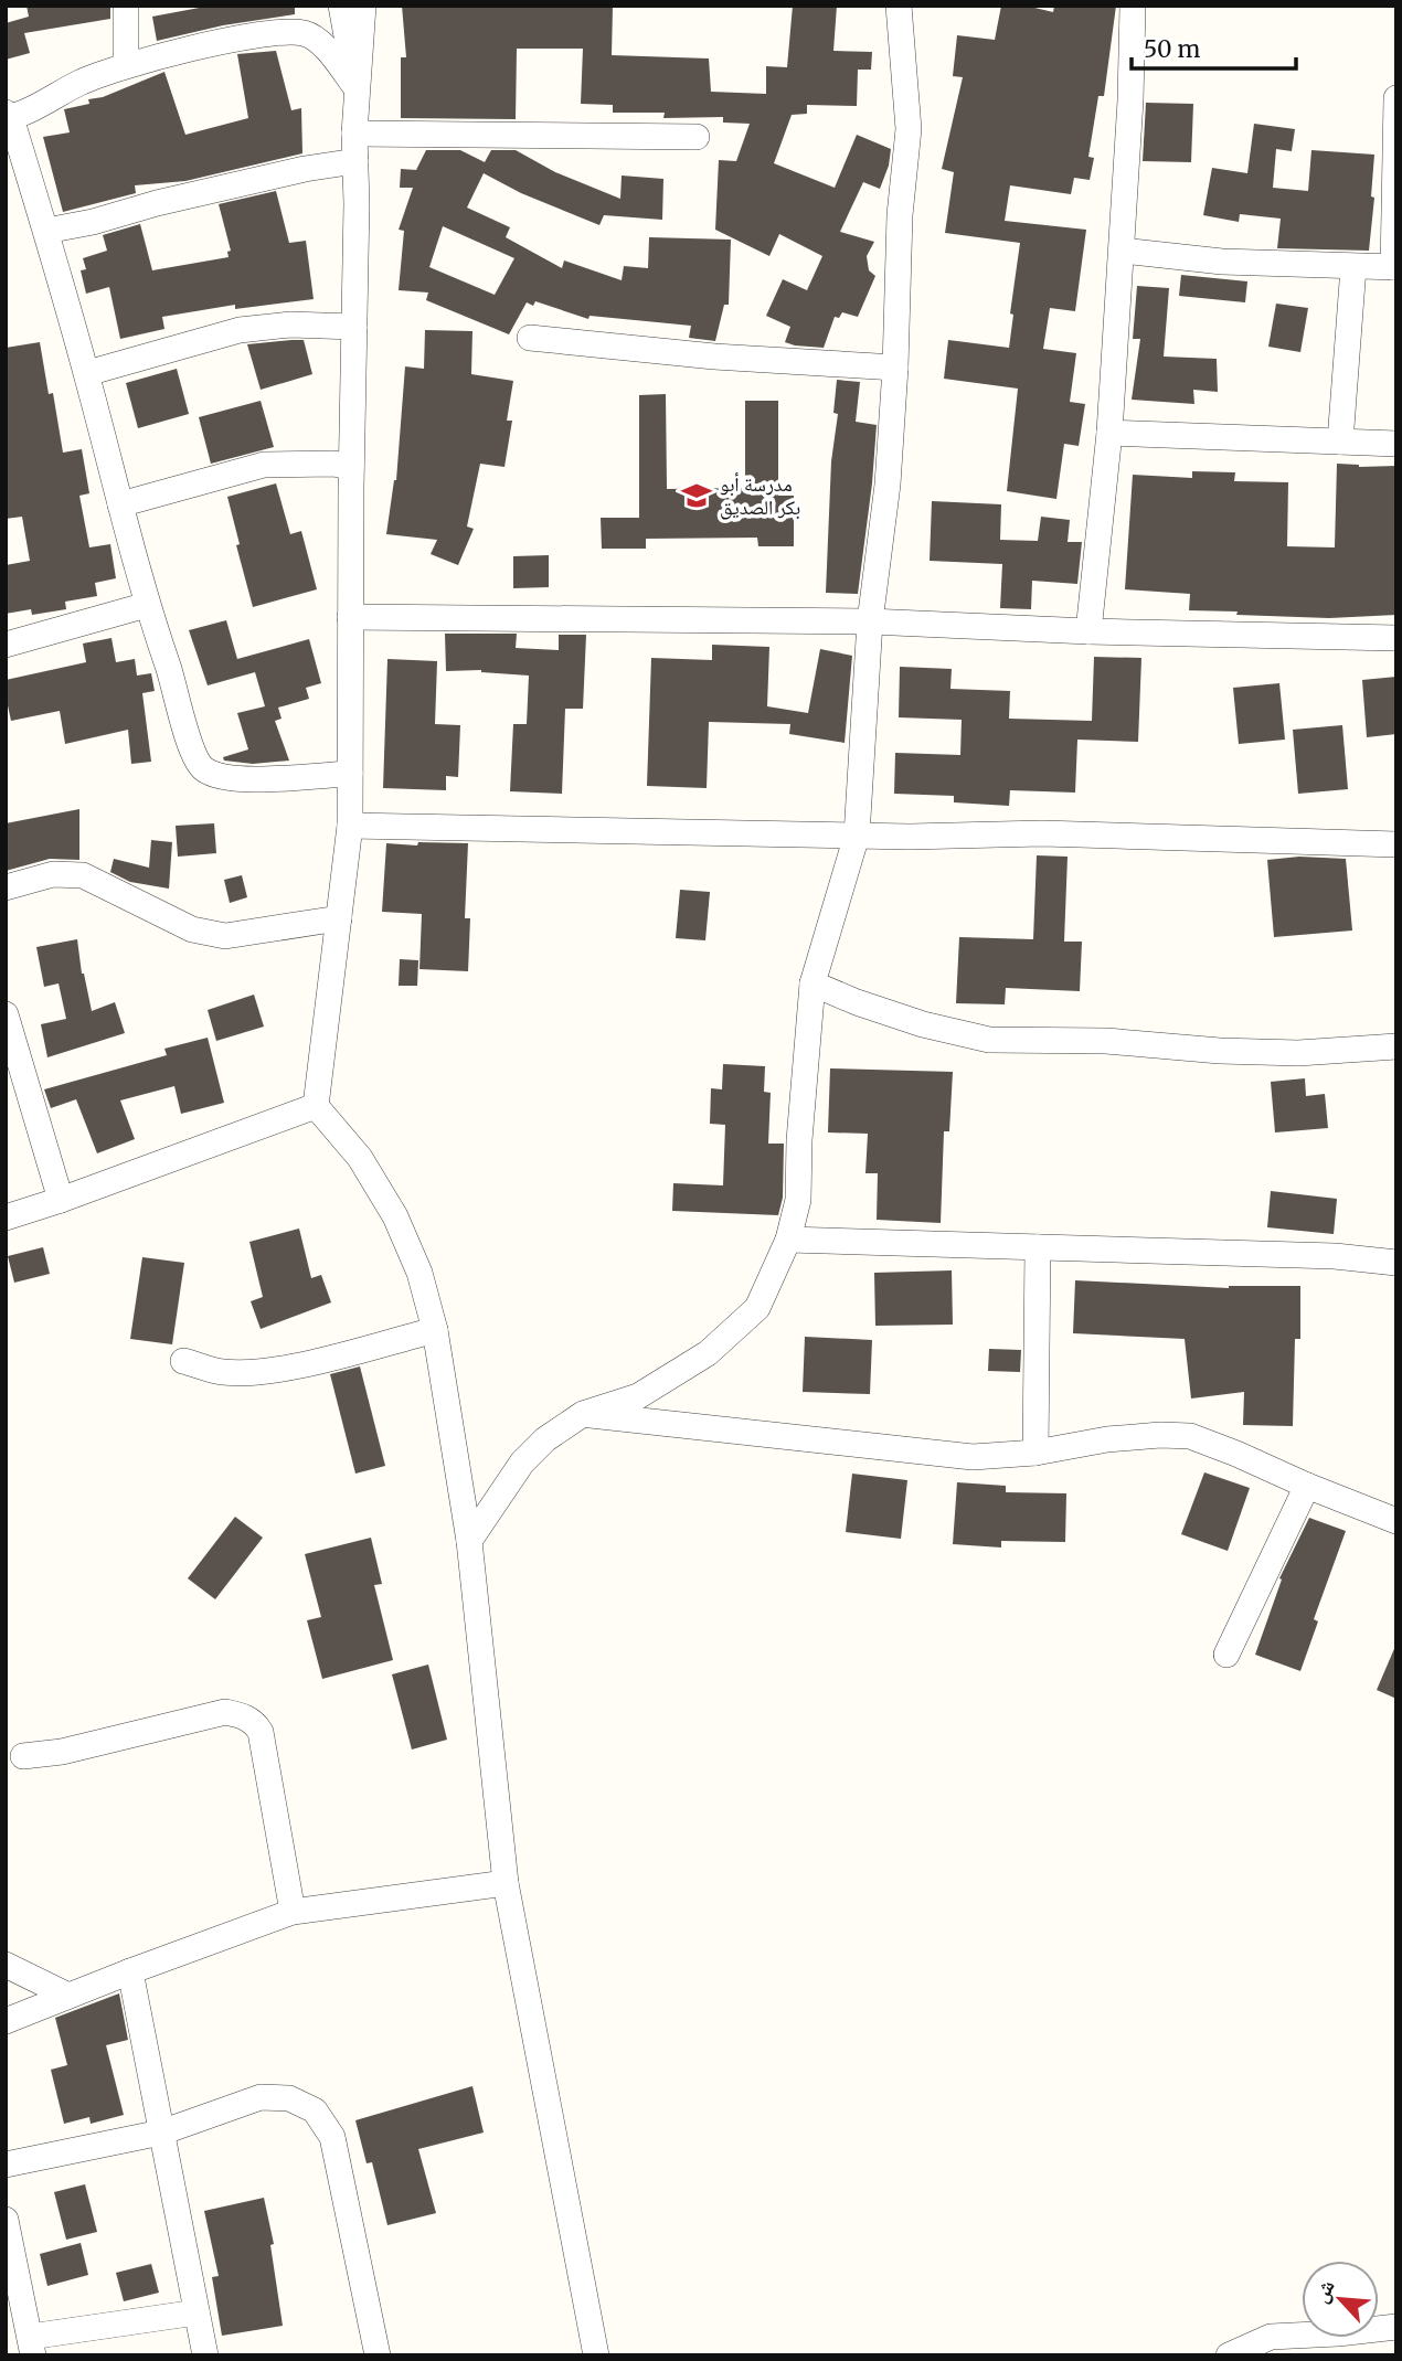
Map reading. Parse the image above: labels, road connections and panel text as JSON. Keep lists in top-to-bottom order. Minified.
{"places":{"school or university":["مدرسة أبو بكر الصديق"]},"scale_bar":"50 m","north":"top left"}
